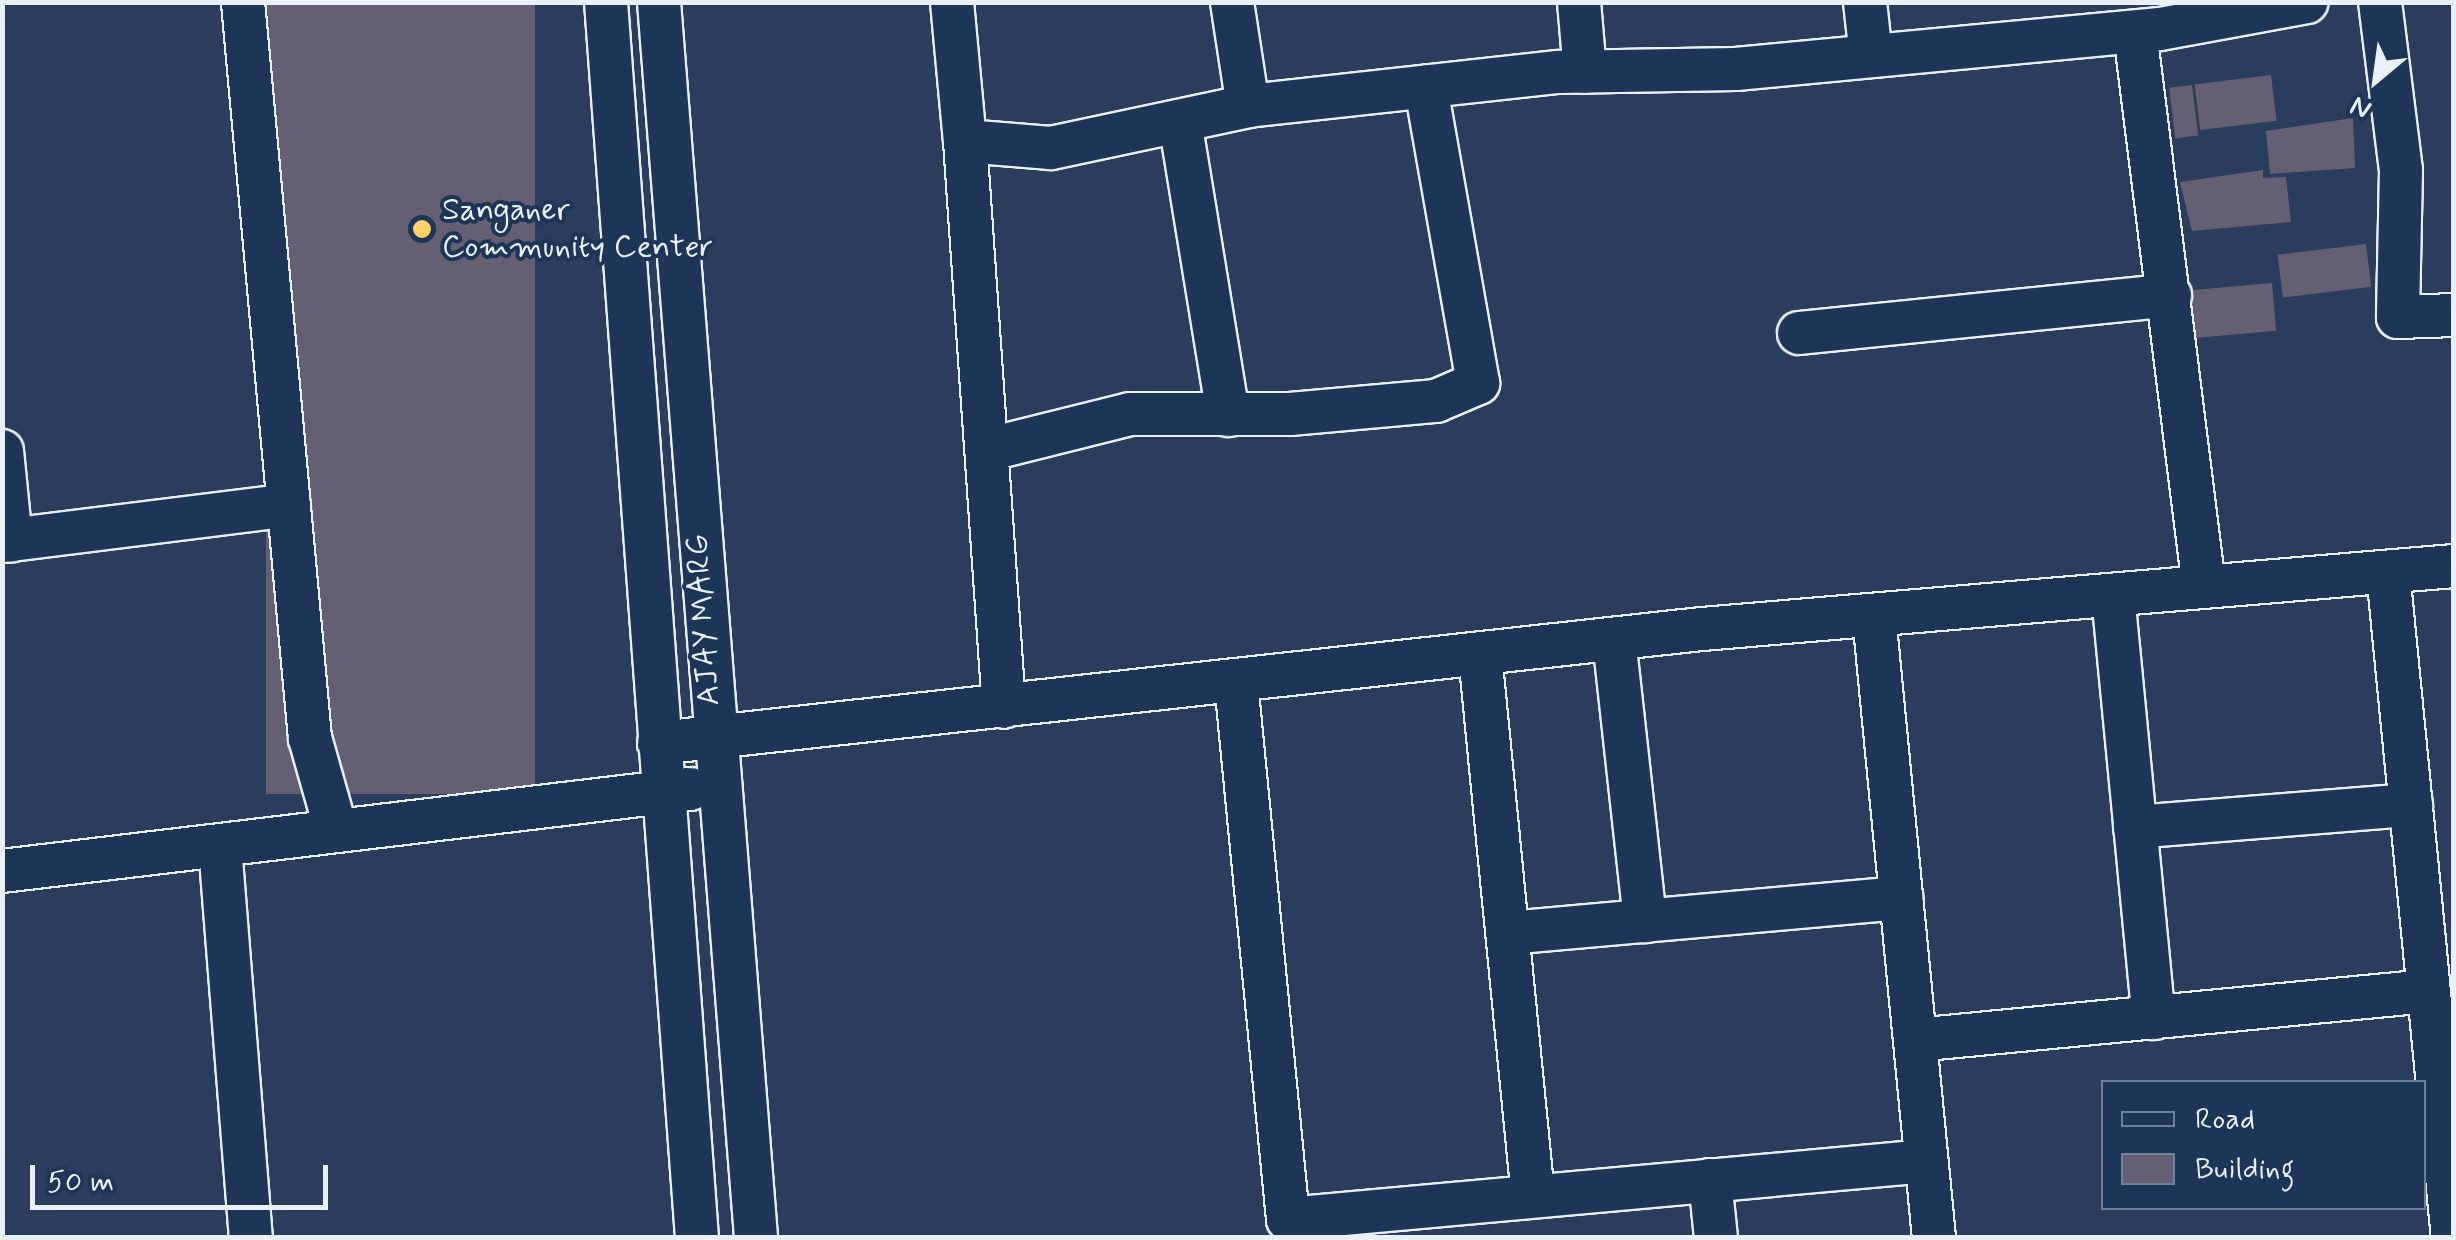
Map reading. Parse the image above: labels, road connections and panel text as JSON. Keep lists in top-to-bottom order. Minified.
{"streets":{"street":["AJAY MARG"]},"places":["Sanganer Community Center"],"legend":["Road","Building"],"scale_bar":"50 m","north":"bottom left"}
